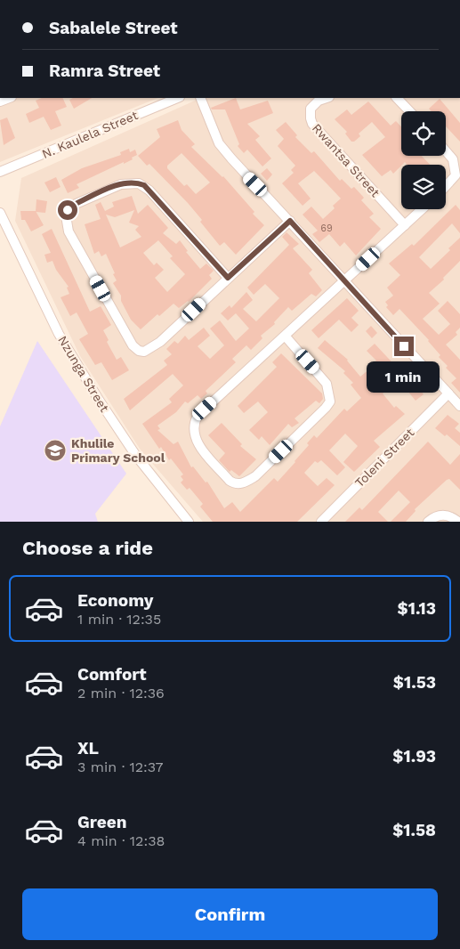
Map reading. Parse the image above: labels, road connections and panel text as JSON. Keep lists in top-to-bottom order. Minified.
{"streets":{"street":["N. Kaulela Street","Rwantsa Street","Nzunga Street","Toleni Street"]},"places":{"school or university":["Khulile Primary School"]},"house_numbers":["69"],"page":{"banner":["Sabalele Street","Ramra Street"],"bubble":"1 min","heading":"Choose a ride","list":[{"name":"Economy","note":"1 min · 12:35","value":"$1.13"},{"name":"Comfort","note":"2 min · 12:36","value":"$1.53"},{"name":"XL","note":"3 min · 12:37","value":"$1.93"},{"name":"Green","note":"4 min · 12:38","value":"$1.58"}],"buttons":"Confirm"}}
